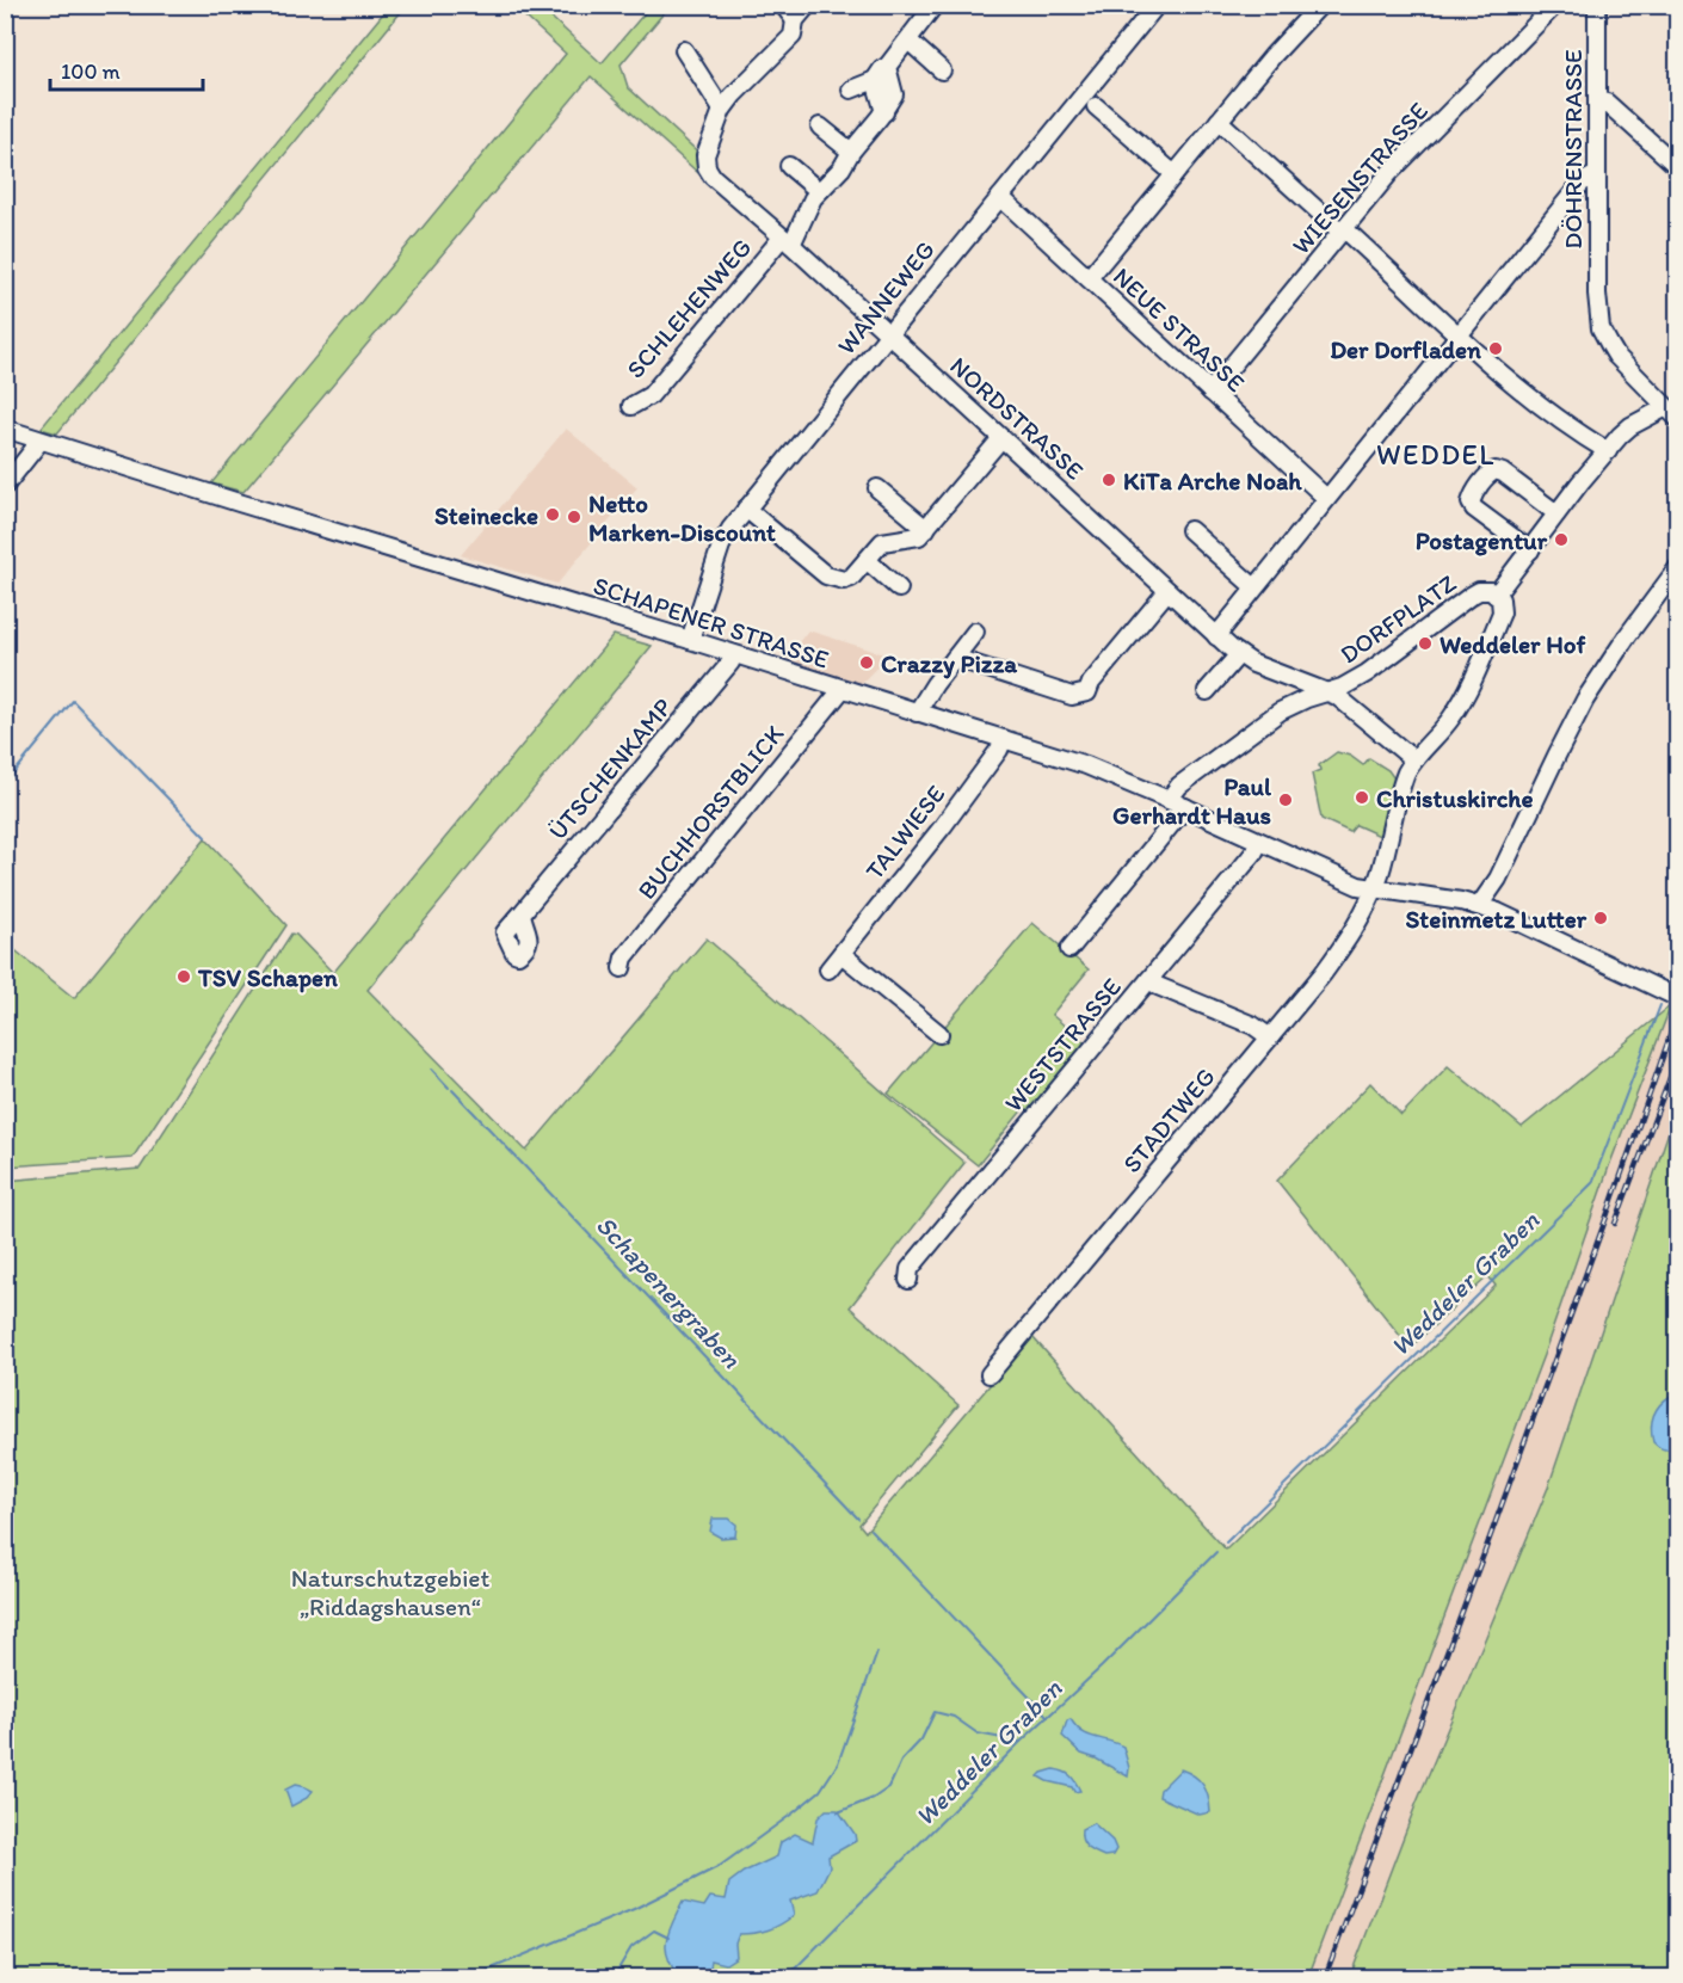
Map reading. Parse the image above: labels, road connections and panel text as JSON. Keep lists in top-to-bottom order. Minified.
{"streets":{"street":["DÖHRENSTRASSE","WIESENSTRASSE","WANNEWEG","SCHLEHENWEG","NEUE STRASSE","NORDSTRASSE","DORFPLATZ","SCHAPENER STRASSE","ÜTSCHENKAMP","BUCHHORSTBLICK","TALWIESE","WESTSTRASSE","STADTWEG"]},"crossings":[["DÖHRENSTRASSE","DORFPLATZ"],["WIESENSTRASSE","NEUE STRASSE"],["WANNEWEG","NEUE STRASSE"],["WANNEWEG","NORDSTRASSE"],["WANNEWEG","SCHAPENER STRASSE"],["SCHLEHENWEG","NORDSTRASSE"],["NORDSTRASSE","DORFPLATZ"],["NORDSTRASSE","STADTWEG"],["DORFPLATZ","SCHAPENER STRASSE"],["DORFPLATZ","STADTWEG"],["SCHAPENER STRASSE","ÜTSCHENKAMP"],["SCHAPENER STRASSE","BUCHHORSTBLICK"],["SCHAPENER STRASSE","TALWIESE"],["SCHAPENER STRASSE","WESTSTRASSE"],["SCHAPENER STRASSE","STADTWEG"]],"districts":["WEDDEL"],"water":["Weddeler Graben","Schapenergraben"],"parks":["Naturschutzgebiet „Riddagshausen“"],"places":["Der Dorfladen","KiTa Arche Noah","Steinecke","Netto Marken-Discount","Postagentur","Weddeler Hof","Crazzy Pizza","Christuskirche","Paul Gerhardt Haus","Steinmetz Lutter","TSV Schapen"],"scale_bar":"100 m"}
